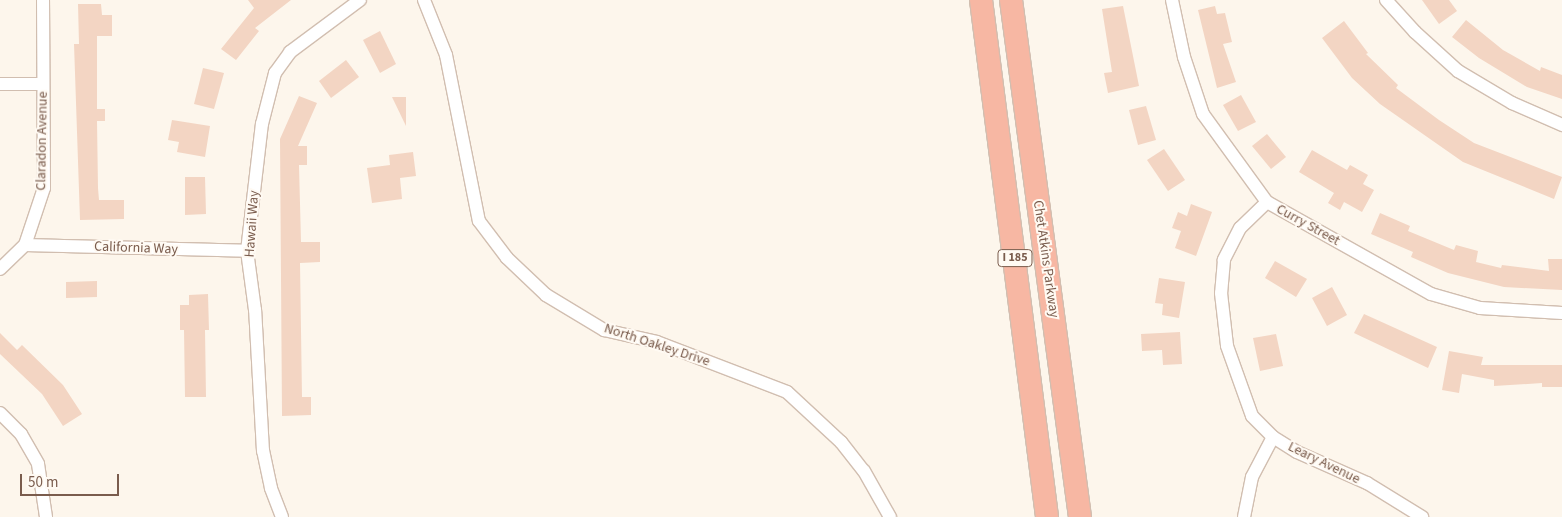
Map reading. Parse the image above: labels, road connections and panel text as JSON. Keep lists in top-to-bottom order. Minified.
{"streets":{"highway":["I 185","Chet Atkins Parkway"],"street":["Claradon Avenue","Hawaii Way","Curry Street","California Way","North Oakley Drive","Leary Avenue"]},"crossings":[["Claradon Avenue","California Way"],["Hawaii Way","California Way"],["Curry Street","Leary Avenue"]],"scale_bar":"50 m"}
